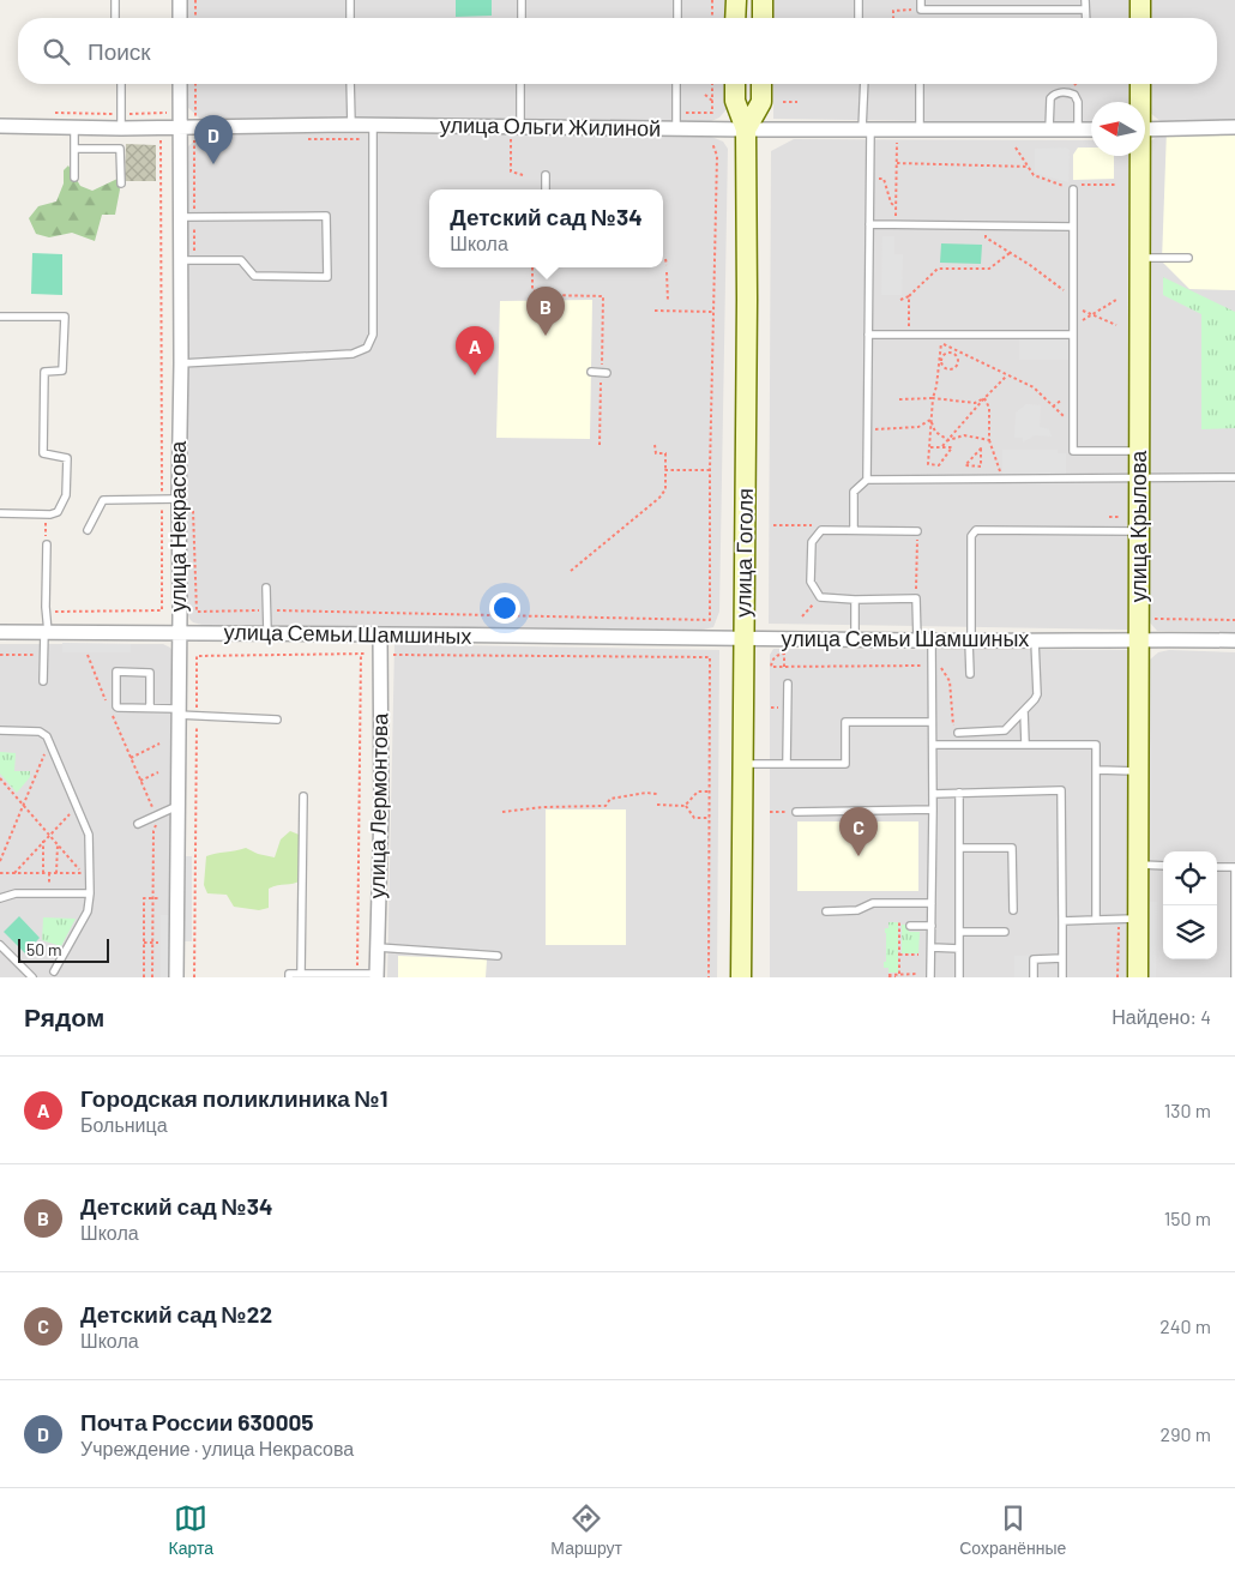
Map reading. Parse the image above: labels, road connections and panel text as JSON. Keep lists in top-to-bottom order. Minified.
{"streets":{"main road":["улица Крылова","улица Гоголя"],"street":["улица Ольги Жилиной","улица Некрасова","улица Семьи Шамшиных","улица Лермонтова"]},"crossings":[["улица Ольги Жилиной","улица Некрасова"],["улица Ольги Жилиной","улица Гоголя"],["улица Некрасова","улица Семьи Шамшиных"],["улица Крылова","улица Семьи Шамшиных"],["улица Гоголя","улица Семьи Шамшиных"],["улица Семьи Шамшиных","улица Лермонтова"]],"scale_bar":"50 m","north":"left","page":{"search":"Поиск","pins":["D","B","A","C"],"popup":["Детский сад №34","Школа"],"scale":"50 m","heading":["Рядом","Найдено: 4"],"list":[{"mark":"A","name":"Городская поликлиника №1","note":"Больница","value":"130 m"},{"mark":"B","name":"Детский сад №34","note":"Школа","value":"150 m"},{"mark":"C","name":"Детский сад №22","note":"Школа","value":"240 m"},{"mark":"D","name":"Почта России 630005","note":"Учреждение · улица Некрасова","value":"290 m"}],"nav":["Карта","Маршрут","Сохранённые"]}}
